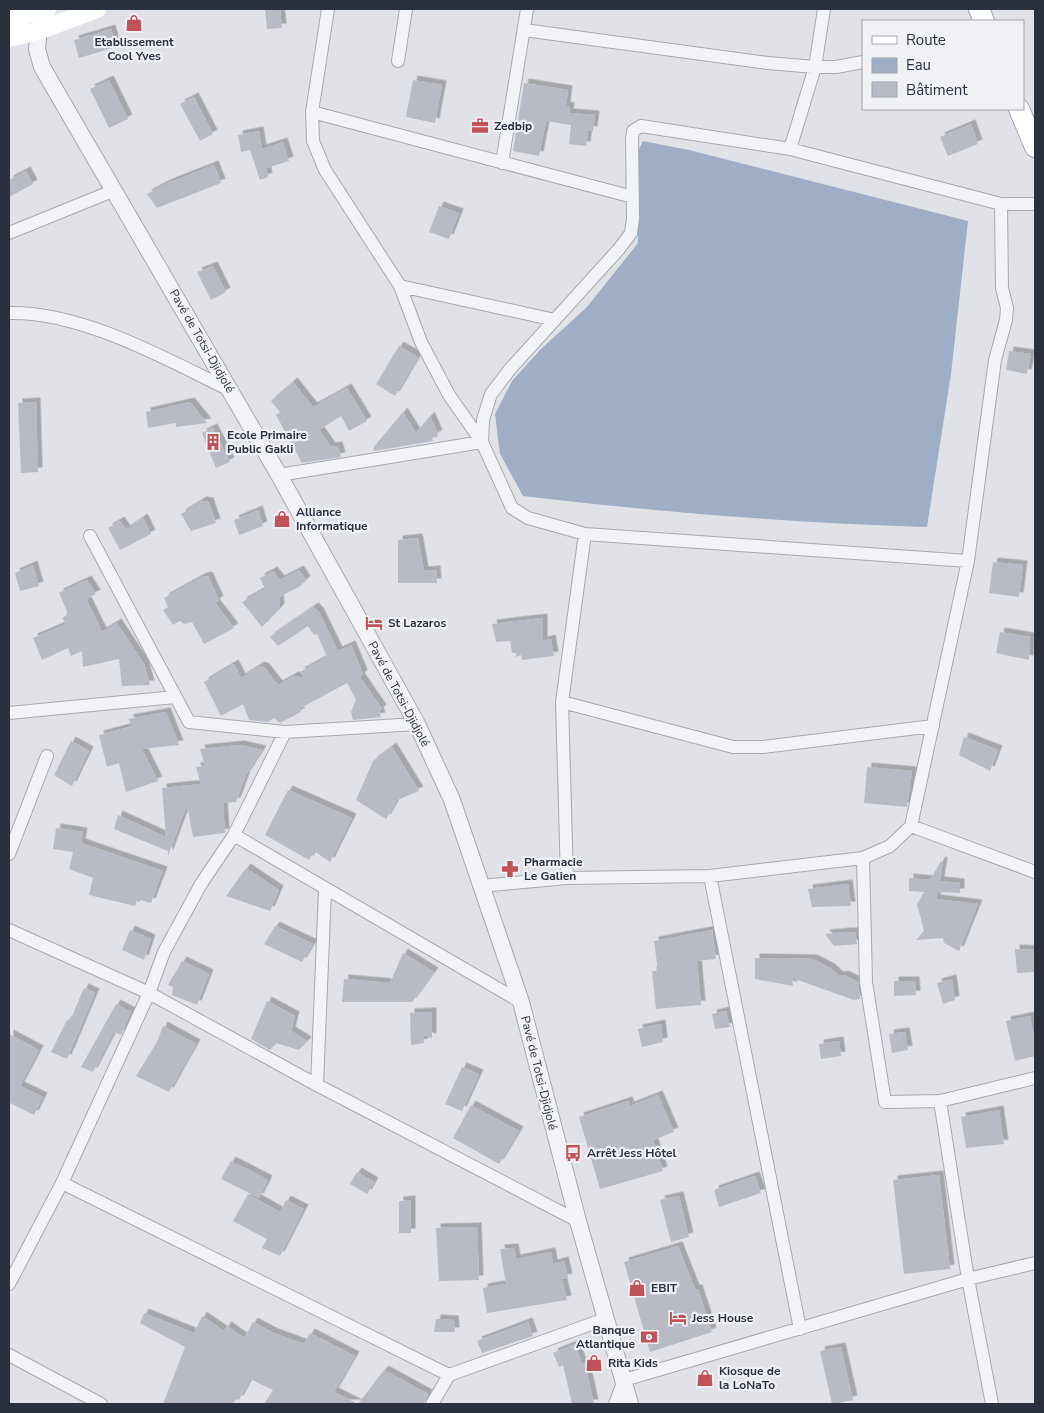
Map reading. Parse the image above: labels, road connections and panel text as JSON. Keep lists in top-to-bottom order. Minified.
{"streets":{"street":["Pavé de Totsi-Djidjolé"]},"places":{"shop":["Etablissement Cool Yves","Alliance Informatique","EBIT","Rita Kids","Kiosque de la LoNaTo"],"office":["Zedbip"],"building":["Ecole Primaire Public Gakli"],"hotel":["St Lazaros","Jess House"],"pharmacy":["Pharmacie Le Galien"],"bus stop":["Arrêt Jess Hôtel"],"bank":["Banque Atlantique"]},"legend":["Route","Eau","Bâtiment"]}
